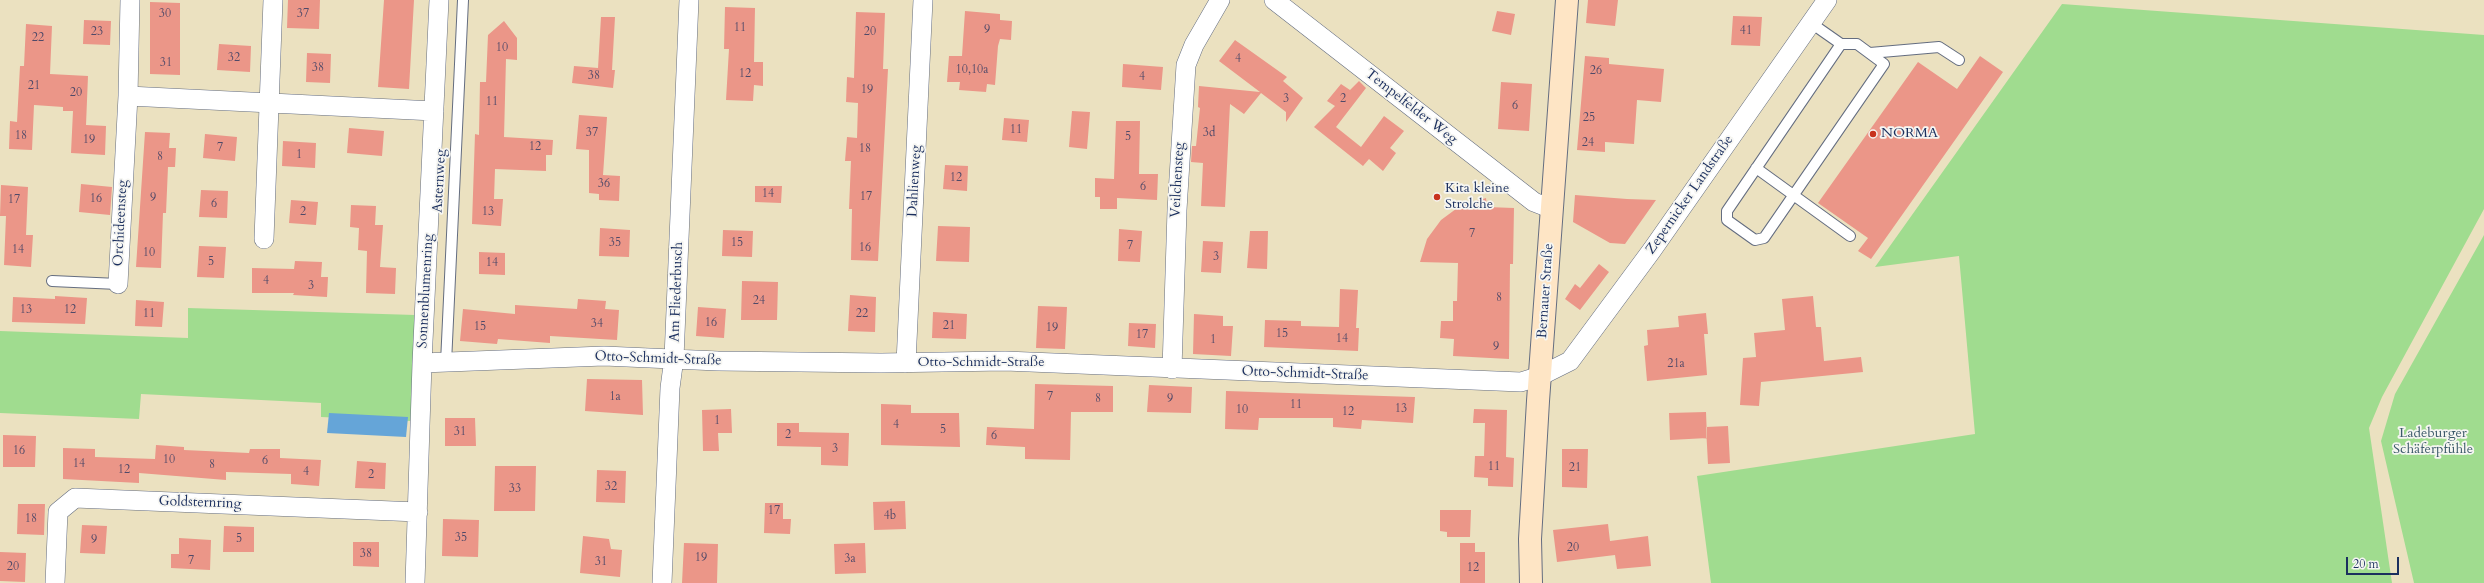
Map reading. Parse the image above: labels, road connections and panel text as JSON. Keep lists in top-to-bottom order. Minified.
{"streets":{"main road":["Bernauer Straße"],"street":["Tempelfelder Weg","Veilchensteg","Dahlienweg","Zepernicker Landstraße","Orchideensteg","Sonnenblumenring","Am Fliederbusch","Otto-Schmidt-Straße","Goldsternring"],"lane":["Asternweg"]},"crossings":[["Tempelfelder Weg","Bernauer Straße"],["Veilchensteg","Otto-Schmidt-Straße"],["Asternweg","Otto-Schmidt-Straße"],["Dahlienweg","Otto-Schmidt-Straße"],["Zepernicker Landstraße","Bernauer Straße"],["Zepernicker Landstraße","Otto-Schmidt-Straße"],["Sonnenblumenring","Otto-Schmidt-Straße"],["Sonnenblumenring","Goldsternring"],["Bernauer Straße","Otto-Schmidt-Straße"],["Am Fliederbusch","Otto-Schmidt-Straße"]],"parks":["Ladeburger Schäferpfühle"],"places":["NORMA","Kita kleine Strolche"],"house_numbers":["30","37","11","9","41","23","20","22","10","32","4","31","38","10,10a","26","12","38","4","21","19","20","3","2","11","6","25","11","37","3d","18","5","19","24","12","7","18","1","8","12","36","6","14","17","9","16","17","6","2","13","7","35","15","7","16","14","10","3","5","14","4","3","8","24","13","12","11","22","16","34","21","15","19","15","17","14","1","9","21a","1a","7","8","9","11","13","10","12","1","4","5","31","2","6","3","16","10","6","14","8","11","21","12","4","2","32","33","17","4b","18","35","5","9","20","38","19","3a","7","31","20","12"],"scale_bar":"20 m"}
